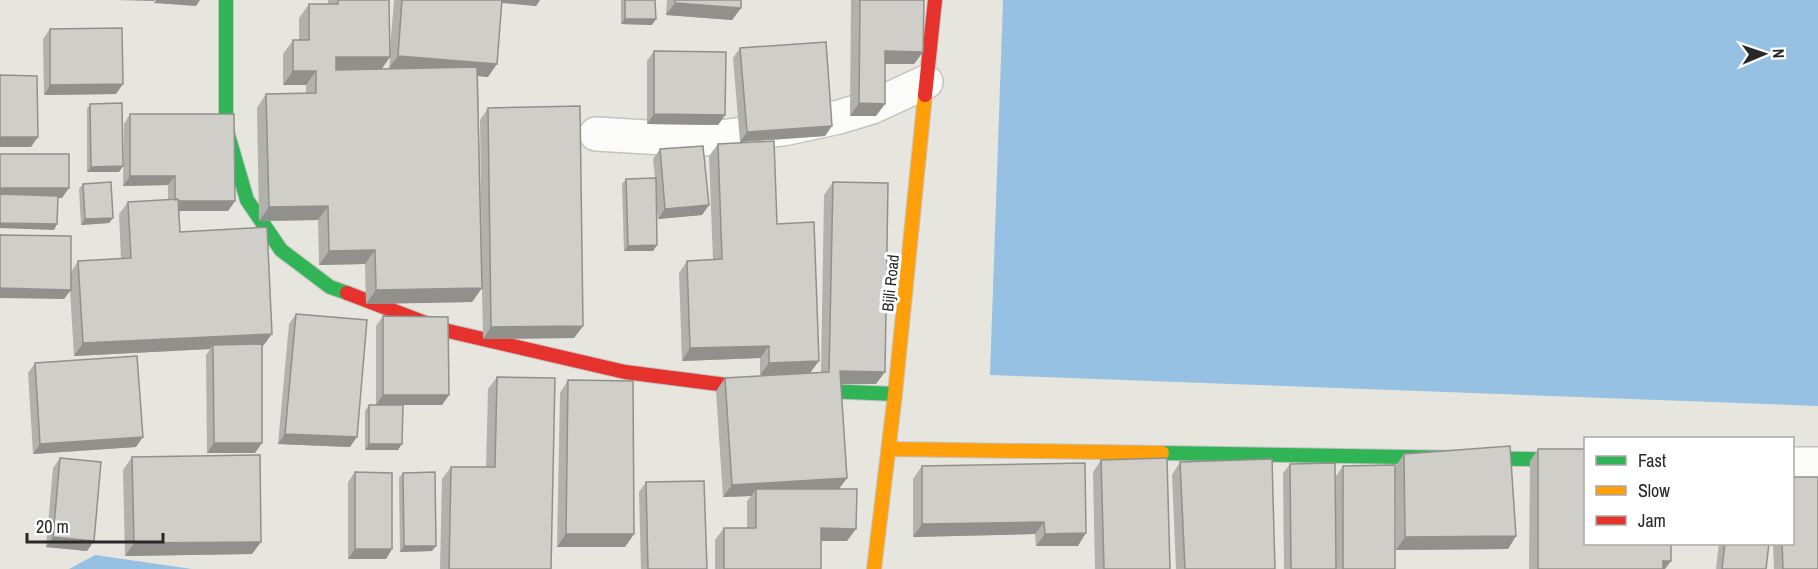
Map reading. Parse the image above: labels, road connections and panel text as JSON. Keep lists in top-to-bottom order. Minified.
{"streets":{"street":["Bijli Road"]},"legend":["Fast","Slow","Jam"],"scale_bar":"20 m","north":"right"}
